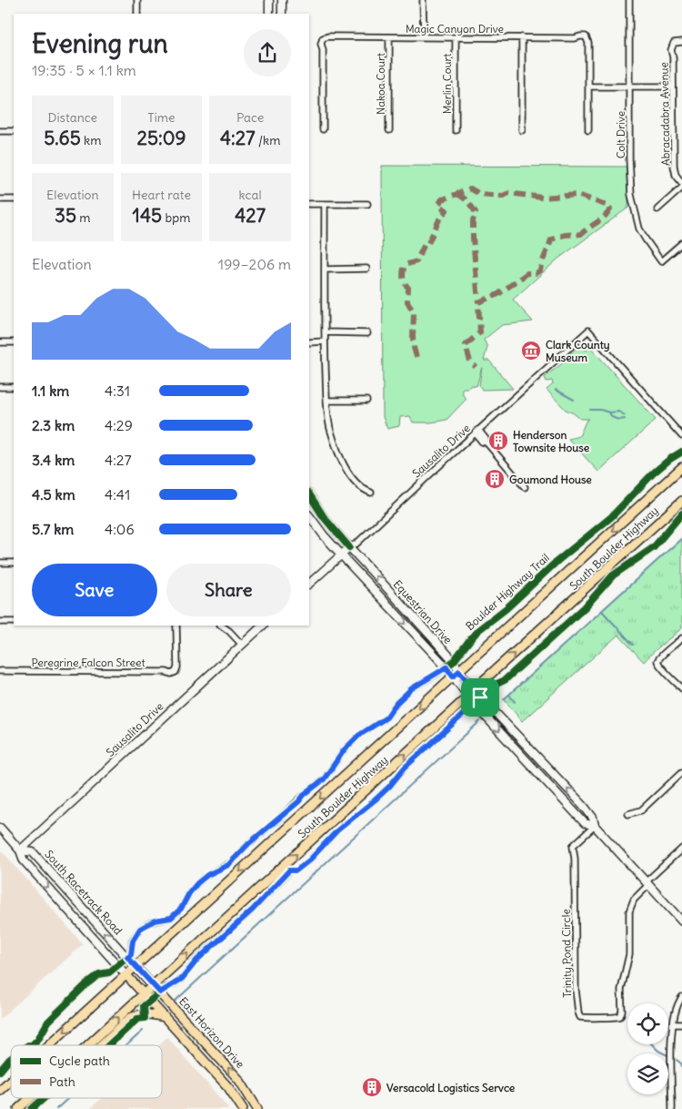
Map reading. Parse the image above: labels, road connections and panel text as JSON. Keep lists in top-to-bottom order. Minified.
{"streets":{"main road":["South Boulder Highway","South Racetrack Road","East Horizon Drive"],"street":["Magic Canyon Drive","Nakoa Court","Merlin Court","Abracadabra Avenue","Colt Drive","Sausalito Drive","Equestrian Drive","Peregrine Falcon Street","Trinity Pond Circle"],"cycle path":["Boulder Highway Trail"]},"crossings":[["Magic Canyon Drive","Nakoa Court"],["Magic Canyon Drive","Merlin Court"],["Sausalito Drive","Equestrian Drive"],["Sausalito Drive","South Racetrack Road"],["South Boulder Highway","Equestrian Drive"],["South Boulder Highway","South Racetrack Road"],["South Boulder Highway","East Horizon Drive"],["Equestrian Drive","Trinity Pond Circle"],["South Racetrack Road","East Horizon Drive"]],"places":{"museum":["Clark County Museum"],"building":["Henderson Townsite House","Goumond House","Versacold Logistics Servce"]},"legend":["Cycle path","Path"],"page":{"heading":["Evening run","19:35 · 5 × 1.1 km"],"stats":[["Distance","5.65 km"],["Time","25:09"],["Pace","4:27 /km"],["Elevation","35 m"],["Heart rate","145 bpm"],["kcal","427"]],"chart":["Elevation","199–206 m"],"list":[{"name":"1.1 km","note":"4:31"},{"name":"2.3 km","note":"4:29"},{"name":"3.4 km","note":"4:27"},{"name":"4.5 km","note":"4:41"},{"name":"5.7 km","note":"4:06"}],"buttons":["Save","Share"]}}
